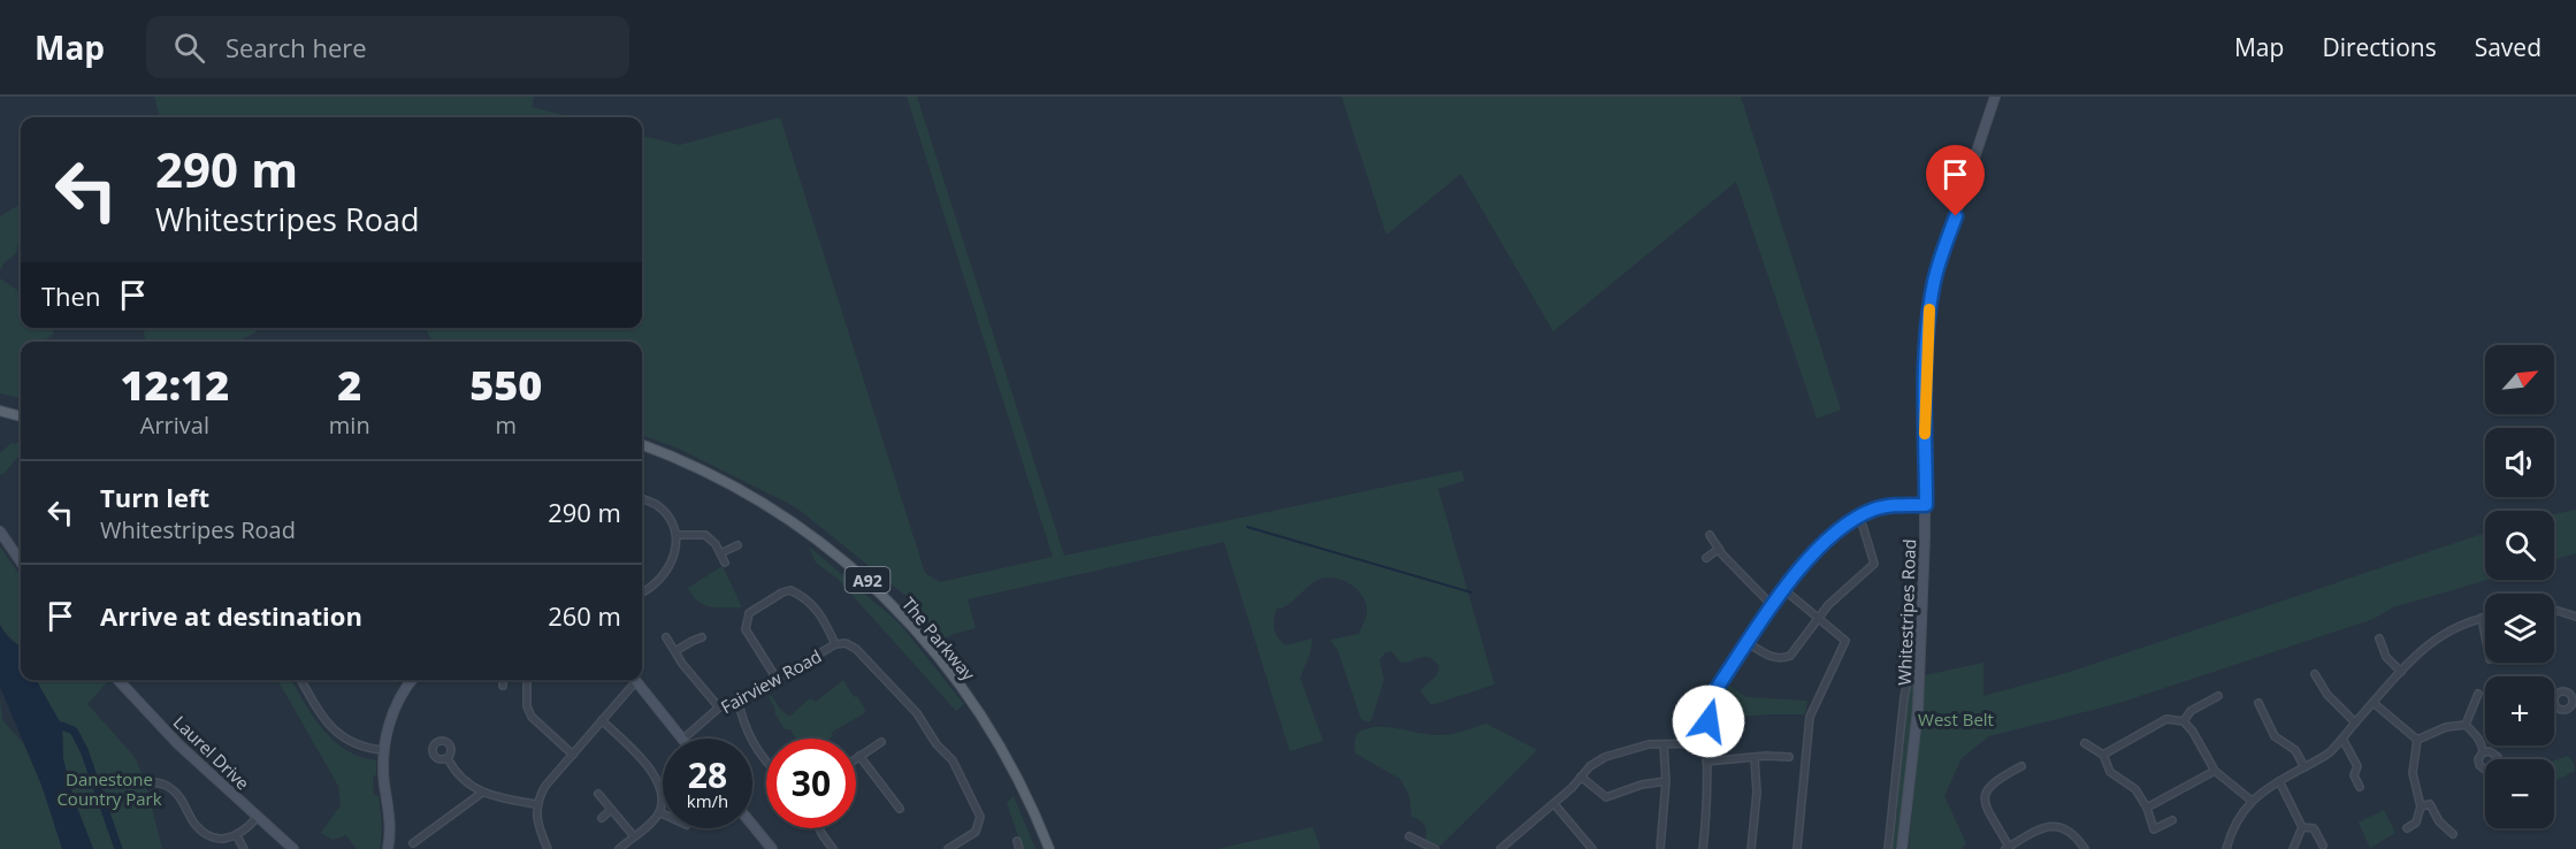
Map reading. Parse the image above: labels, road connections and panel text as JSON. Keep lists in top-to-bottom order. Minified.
{"streets":{"main road":["A92","The Parkway"],"street":["Whitestripes Road","Fairview Road","Laurel Drive"]},"parks":["West Belt","Danestone Country Park"],"north":"top right","page":{"header":"Map","search":"Search here","nav":["Map","Directions","Saved"],"turn":["290 m","Whitestripes Road"],"then":"Then","eta":["12:12","Arrival","2","min","550","m"],"map_buttons":["+","−"],"list":[{"name":"Turn left","note":"Whitestripes Road","value":"290 m"},{"name":"Arrive at destination","value":"260 m"}],"speed":"28 km/h","limit":"30"}}
